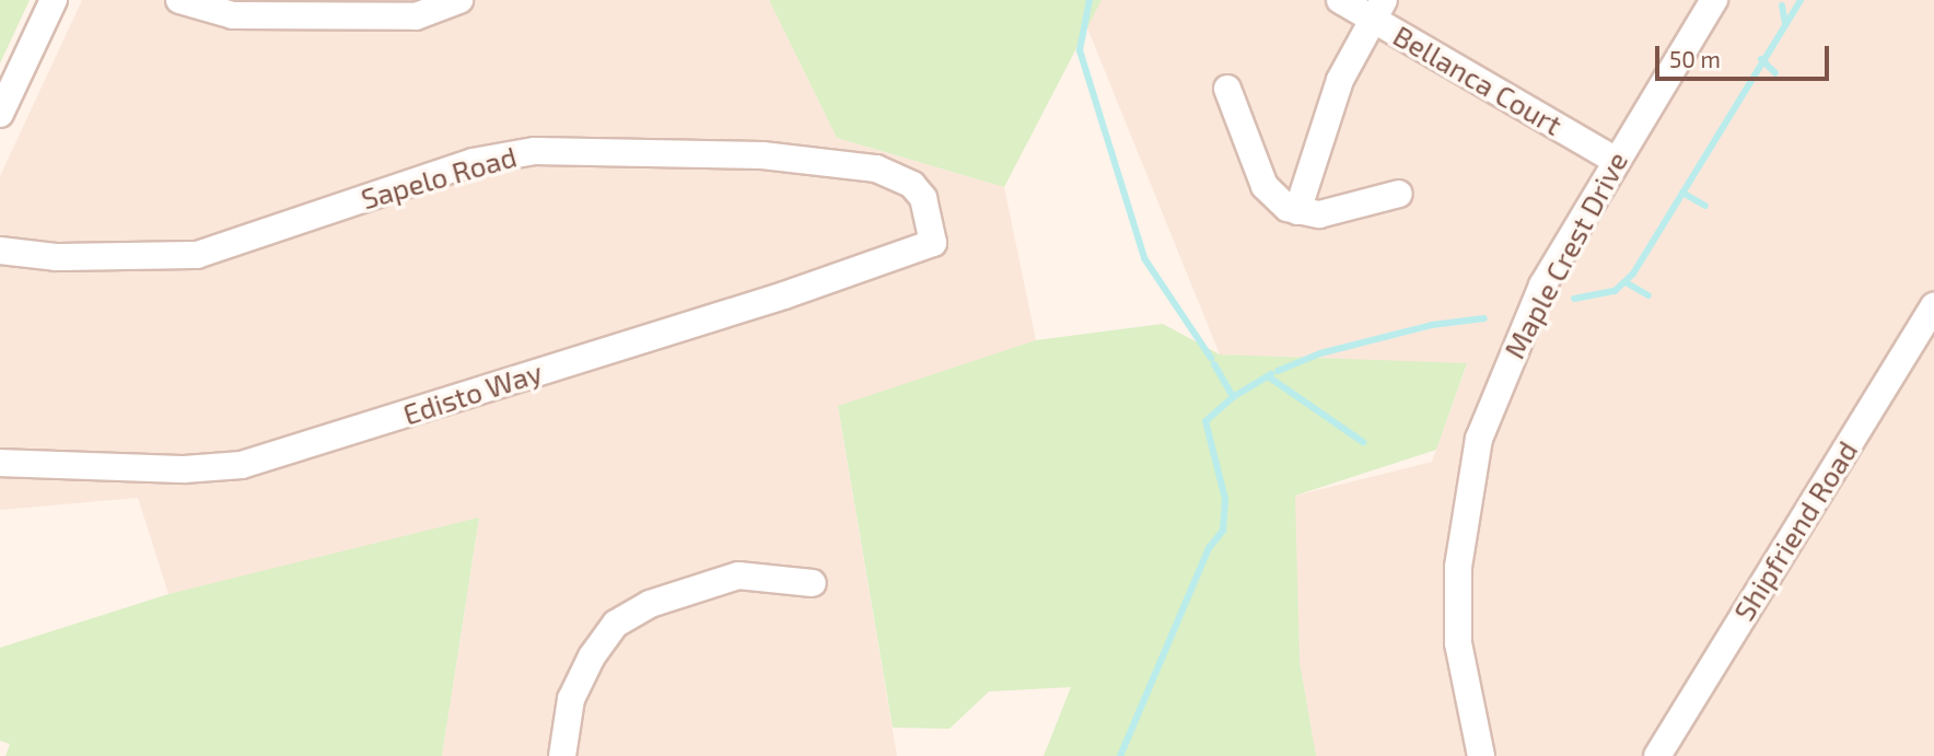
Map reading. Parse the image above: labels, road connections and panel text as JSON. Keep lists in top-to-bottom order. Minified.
{"streets":{"street":["Bellanca Court","Sapelo Road","Maple Crest Drive","Edisto Way","Shipfriend Road"]},"crossings":[["Bellanca Court","Maple Crest Drive"],["Sapelo Road","Edisto Way"]],"scale_bar":"50 m"}
